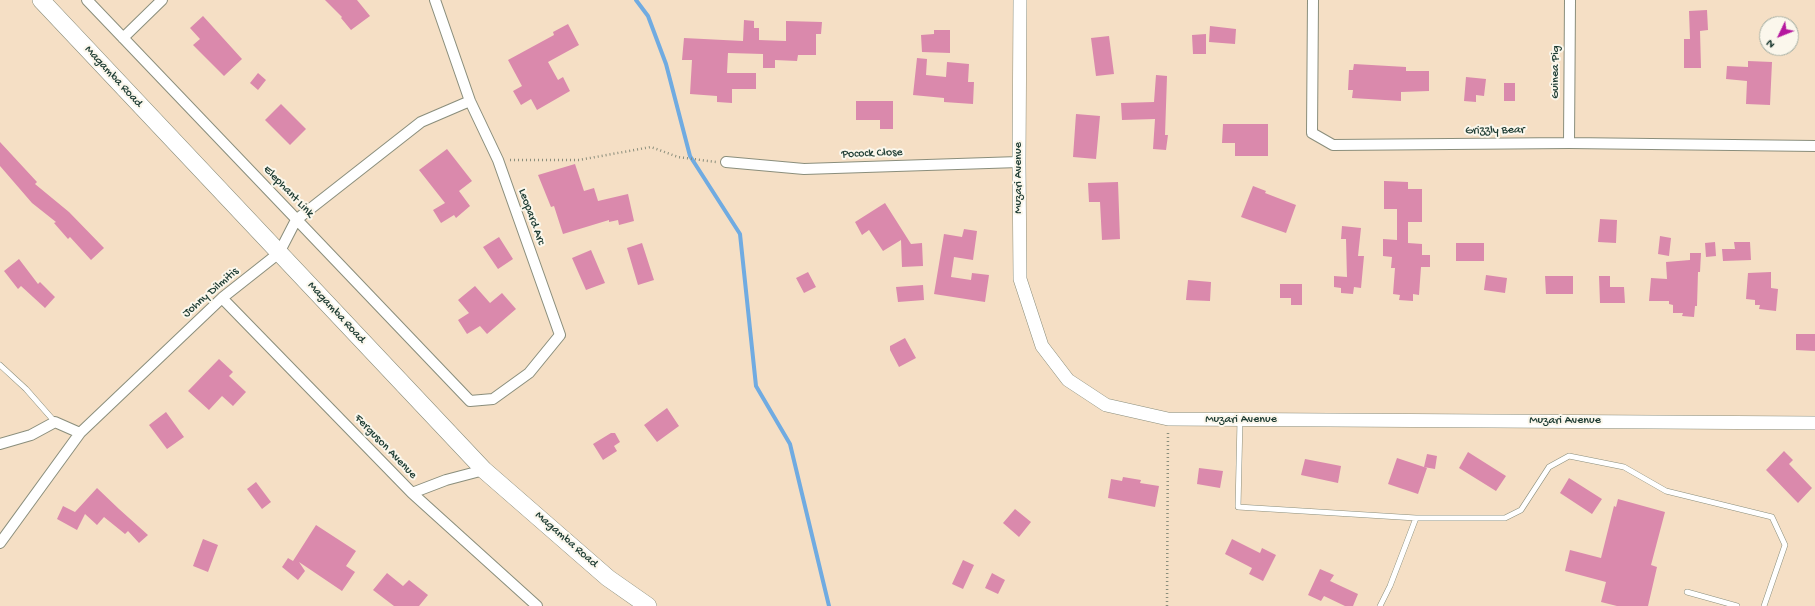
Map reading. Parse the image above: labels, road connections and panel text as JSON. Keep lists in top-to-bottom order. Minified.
{"streets":{"highway":["Magamba Road"],"street":["Guinea Pig","Grizzly Bear","Pocock Close","Muzari Avenue","Elephant Link","Leopard Arc","Johny Dilmitis","Ferguson Avenue"]},"crossings":[["Guinea Pig","Grizzly Bear"],["Magamba Road","Johny Dilmitis"],["Pocock Close","Muzari Avenue"],["Elephant Link","Leopard Arc"],["Elephant Link","Johny Dilmitis"],["Leopard Arc","Johny Dilmitis"],["Johny Dilmitis","Ferguson Avenue"]],"north":"bottom left"}
